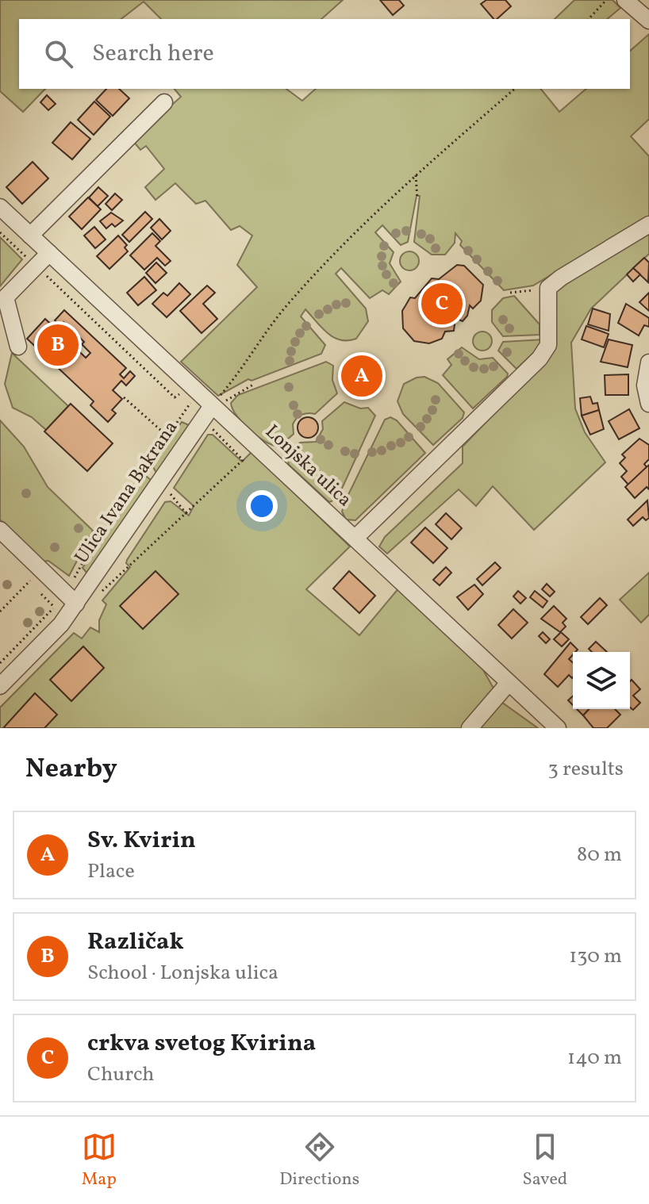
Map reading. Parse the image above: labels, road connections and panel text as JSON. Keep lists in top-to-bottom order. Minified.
{"streets":{"street":["Lonjska ulica","Ulica Ivana Bakrana"]},"crossings":[["Lonjska ulica","Ulica Ivana Bakrana"]],"page":{"search":"Search here","pins":["C","B","A"],"heading":["Nearby","3 results"],"list":[{"mark":"A","name":"Sv. Kvirin","note":"Place","value":"80 m"},{"mark":"B","name":"Različak","note":"School · Lonjska ulica","value":"130 m"},{"mark":"C","name":"crkva svetog Kvirina","note":"Church","value":"140 m"}],"nav":["Map","Directions","Saved"]}}
